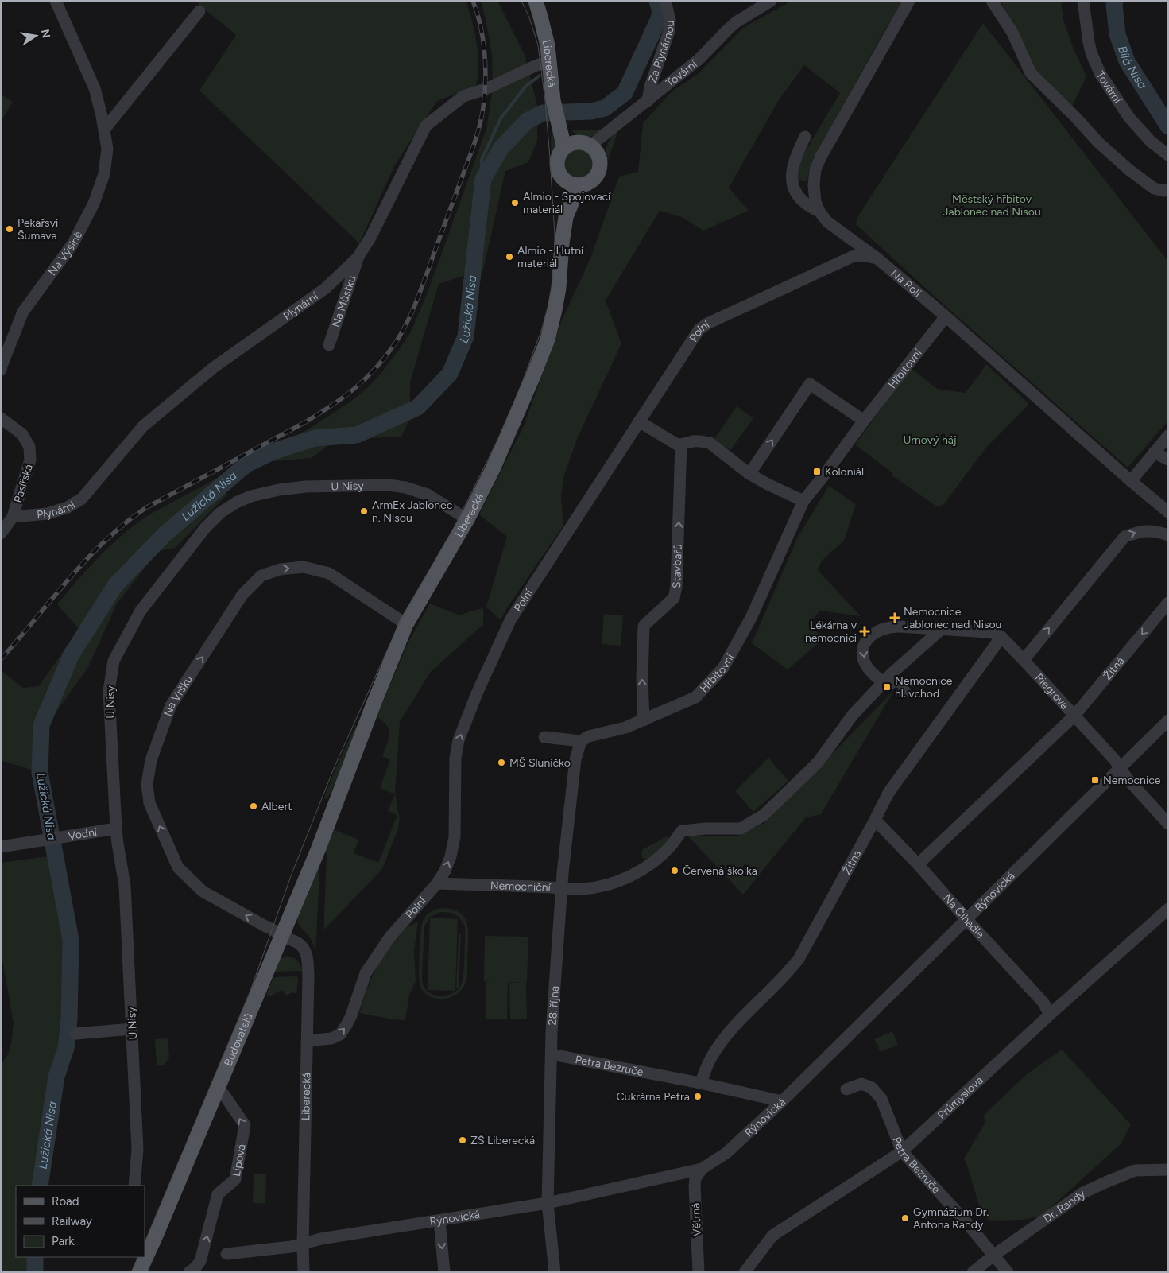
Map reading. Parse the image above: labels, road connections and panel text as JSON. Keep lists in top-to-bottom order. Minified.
{"streets":{"main road":["Liberecká","Budovatelů"],"street":["Za Plynárnou","Tovární","Na Výšině","Na Roli","Na Můstku","Plynární","Polní","Hřbitovní","Pasířská","U Nisy","Stavbařů","Žitná","Riegrova","Na Vršku","Vodní","Nemocniční","Rýnovická","Na Čihadle","28. října","Petra Bezruče","Průmyslová","Lípová","Dr. Randy","Větrná"]},"crossings":[["Za Plynárnou","Tovární"],["Liberecká","Tovární"],["Liberecká","Plynární"],["Liberecká","Polní"],["Liberecká","U Nisy"],["Liberecká","Na Vršku"],["Liberecká","Rýnovická"],["Liberecká","Budovatelů"],["Na Roli","Polní"],["Na Roli","Hřbitovní"],["Na Můstku","Plynární"],["Plynární","Pasířská"],["Polní","Nemocniční"],["Hřbitovní","Stavbařů"],["Hřbitovní","28. října"],["U Nisy","Vodní"],["Žitná","Riegrova"],["Žitná","Na Čihadle"],["Žitná","Petra Bezruče"],["Riegrova","Rýnovická"],["Na Vršku","Budovatelů"],["Nemocniční","28. října"],["Rýnovická","Na Čihadle"],["Rýnovická","28. října"],["Rýnovická","Petra Bezruče"],["Rýnovická","Větrná"],["Na Čihadle","Průmyslová"],["28. října","Petra Bezruče"],["Budovatelů","Lípová"],["Petra Bezruče","Průmyslová"],["Petra Bezruče","Dr. Randy"]],"one_way":["Polní","Stavbařů","Lípová"],"water":["Bílá Nisa","Lužická Nisa"],"parks":["Městský hřbitov Jablonec nad Nisou","Urnový háj"],"places":{"other":["Almio - Spojovací materiál","Pekařsví Šumava","Almio - Hutní materiál","ArmEx Jablonec n. Nisou","MŠ Sluníčko","Albert","Červená školka","Cukrárna Petra","ZŠ Liberecká","Gymnázium Dr. Antona Randy"],"transit":["Koloniál","Nemocnice hl. vchod","Nemocnice"],"health":["Nemocnice Jablonec nad Nisou","Lékárna v nemocnici"]},"legend":["Road","Railway","Park"],"north":"right"}
